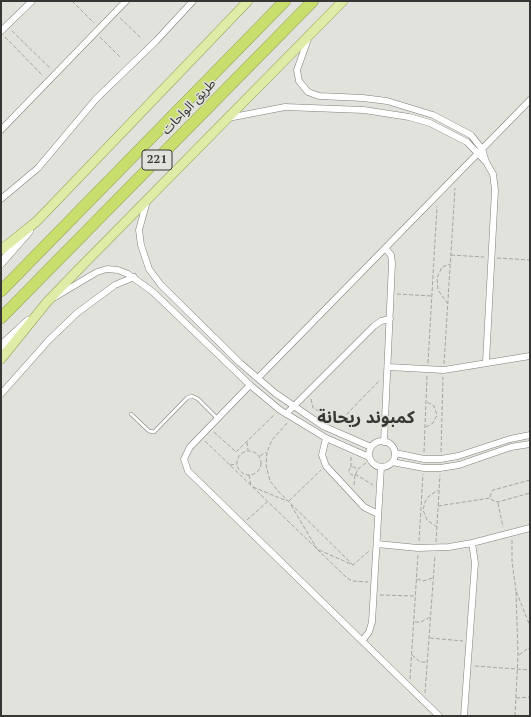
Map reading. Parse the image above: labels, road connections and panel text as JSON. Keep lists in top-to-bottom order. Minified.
{"streets":{"highway":["طريق الواحات","221"]},"districts":["كمبوند ريحانة"]}
